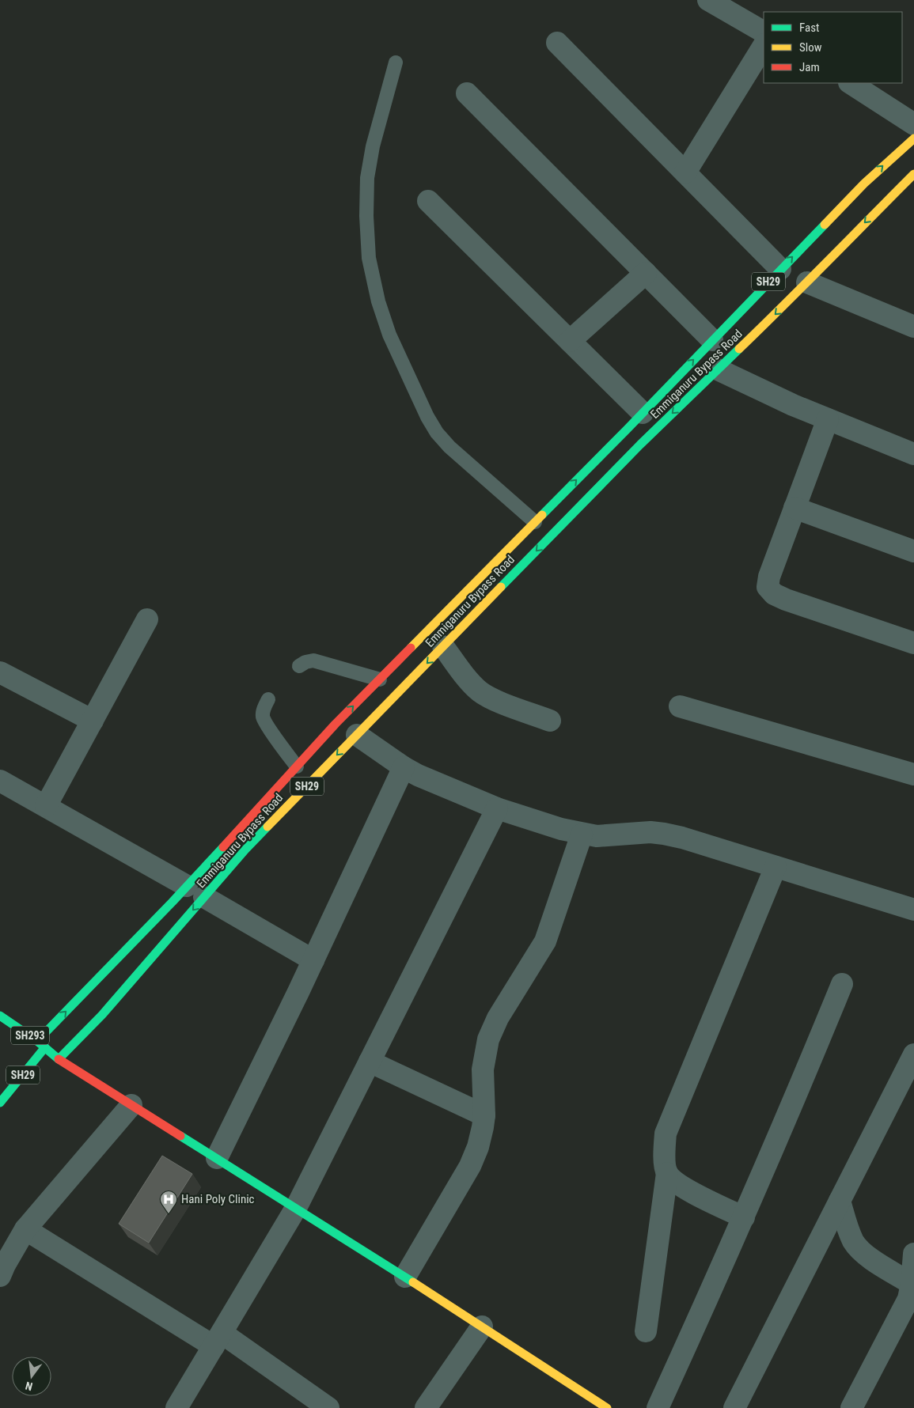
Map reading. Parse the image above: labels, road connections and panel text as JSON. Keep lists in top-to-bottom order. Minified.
{"streets":{"main road":["SH29","Emmiganuru Bypass Road","SH293"]},"crossings":[["SH29","Emmiganuru Bypass Road"],["SH29","SH293"],["Emmiganuru Bypass Road","SH293"]],"places":{"hospital":["Hani Poly Clinic"]},"legend":["Fast","Slow","Jam"],"north":"bottom"}
